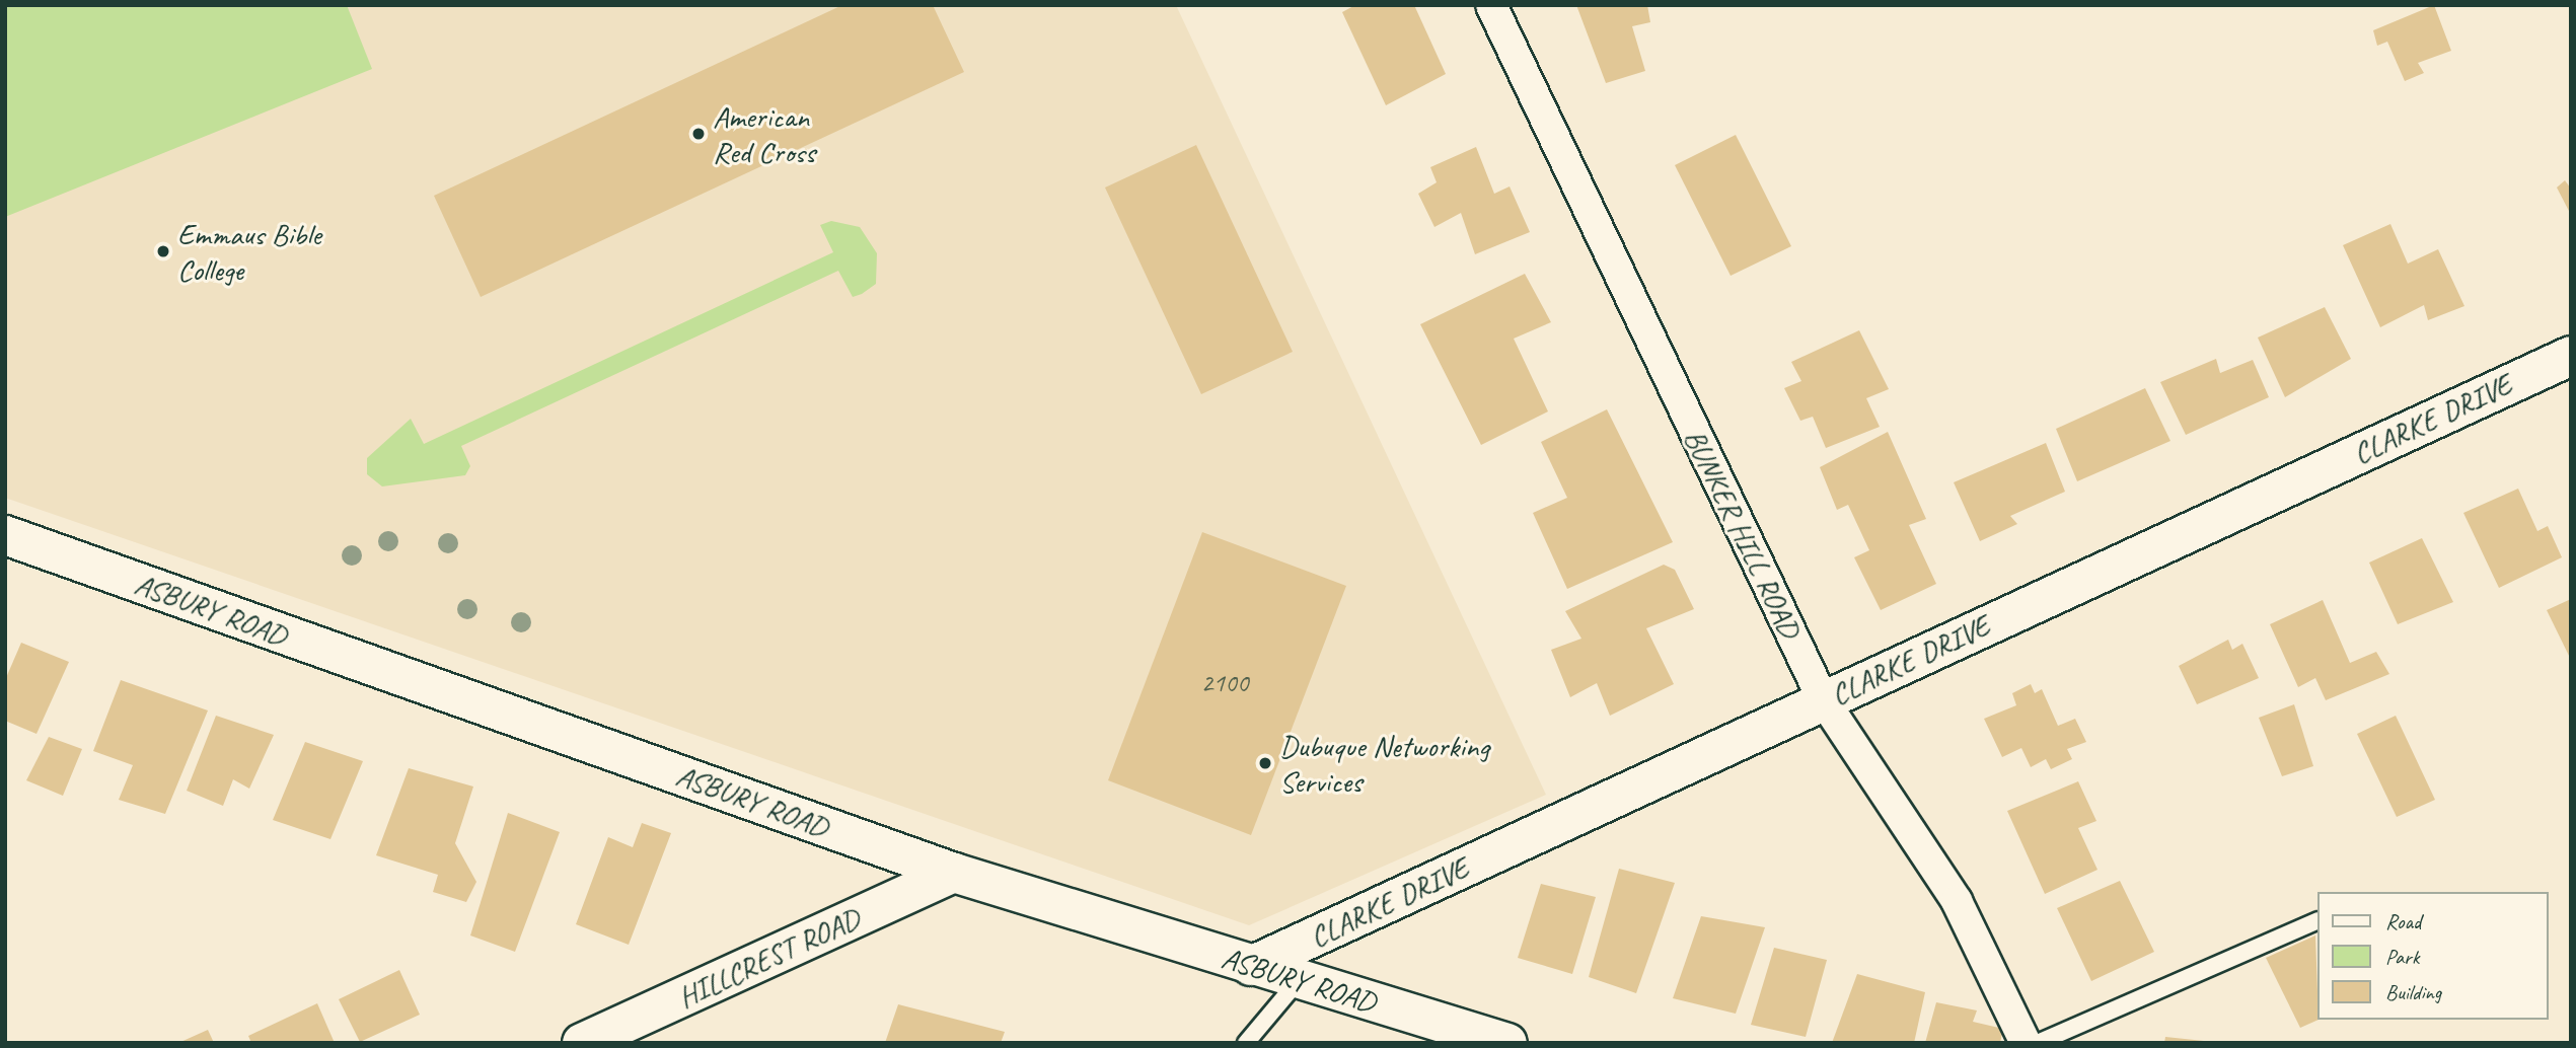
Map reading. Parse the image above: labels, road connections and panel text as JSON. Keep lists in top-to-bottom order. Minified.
{"streets":{"street":["CLARKE DRIVE","BUNKER HILL ROAD","ASBURY ROAD","HILLCREST ROAD"]},"crossings":[["CLARKE DRIVE","BUNKER HILL ROAD"],["CLARKE DRIVE","ASBURY ROAD"],["ASBURY ROAD","HILLCREST ROAD"]],"places":["American Red Cross","Emmaus Bible College","Dubuque Networking Services"],"house_numbers":["2100"],"legend":["Road","Park","Building"]}
